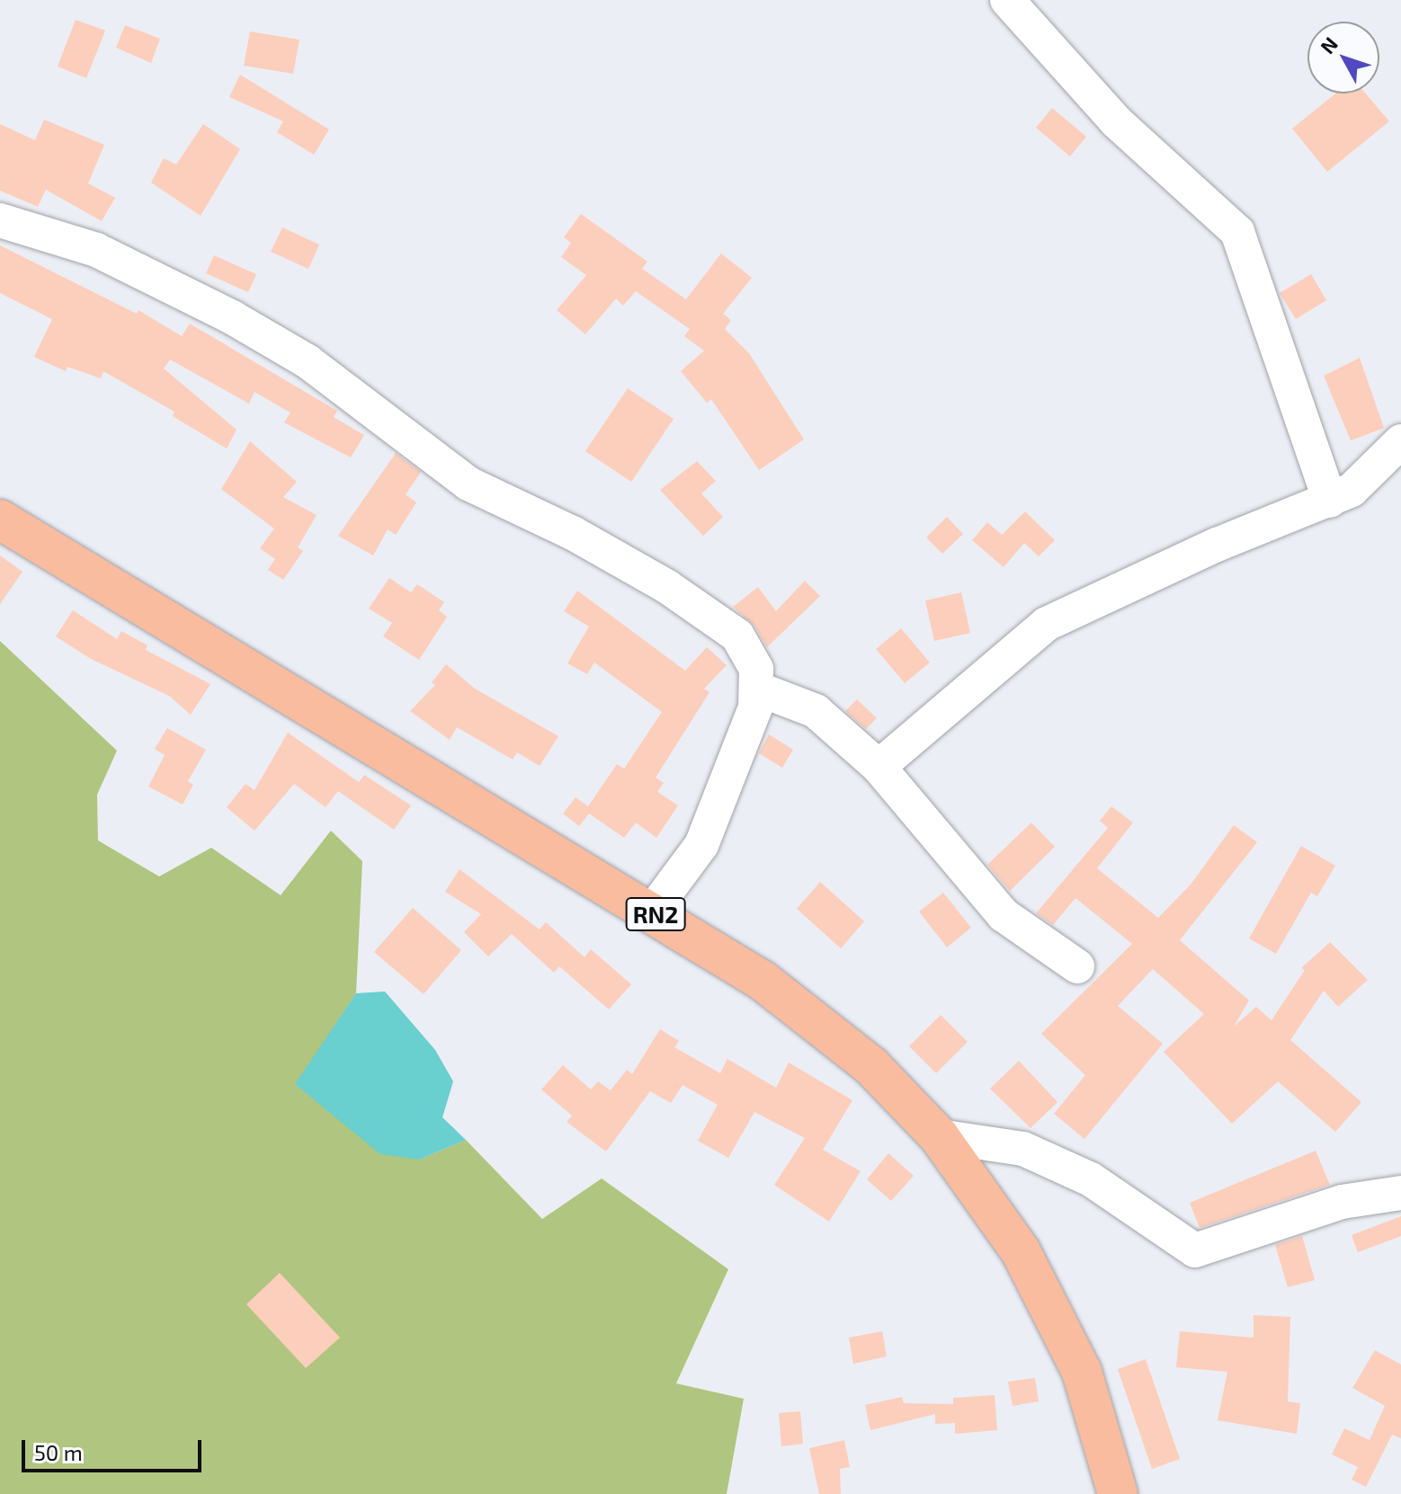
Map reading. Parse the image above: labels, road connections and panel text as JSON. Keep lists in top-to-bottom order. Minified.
{"streets":{"highway":["RN2"]},"scale_bar":"50 m","north":"top left"}
